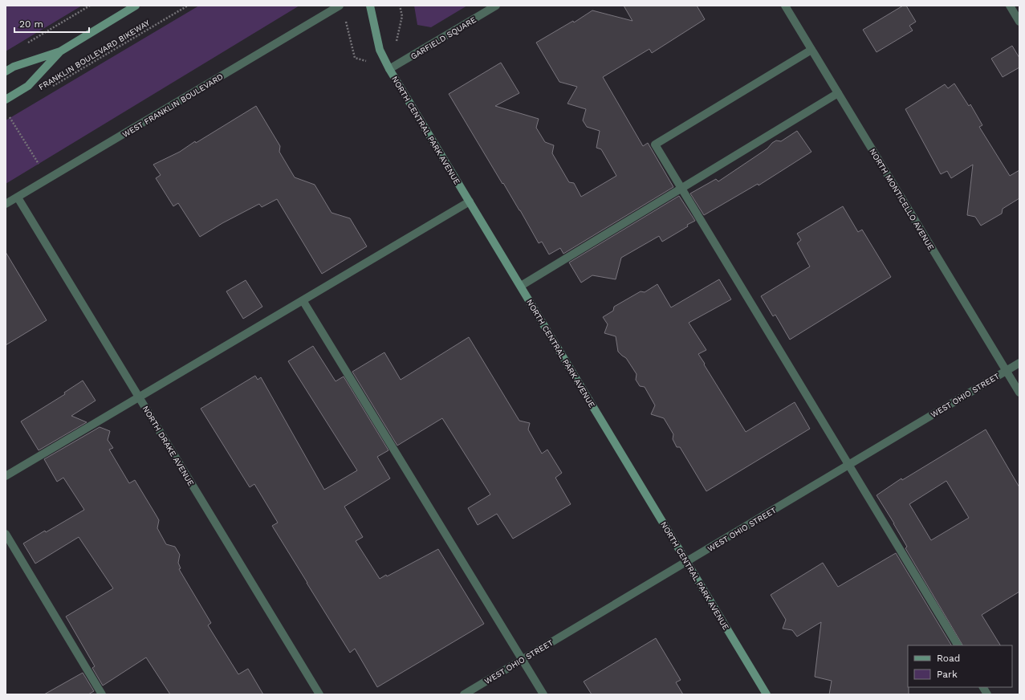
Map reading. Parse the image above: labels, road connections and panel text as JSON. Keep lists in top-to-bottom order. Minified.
{"streets":{"street":["GARFIELD SQUARE","WEST FRANKLIN BOULEVARD","NORTH CENTRAL PARK AVENUE","NORTH MONTICELLO AVENUE","WEST OHIO STREET","NORTH DRAKE AVENUE"],"path":["FRANKLIN BOULEVARD BIKEWAY"]},"crossings":[["GARFIELD SQUARE","NORTH CENTRAL PARK AVENUE"],["WEST FRANKLIN BOULEVARD","NORTH DRAKE AVENUE"],["NORTH CENTRAL PARK AVENUE","WEST OHIO STREET"],["NORTH MONTICELLO AVENUE","WEST OHIO STREET"]],"legend":["Road","Park"],"scale_bar":"20 m"}
